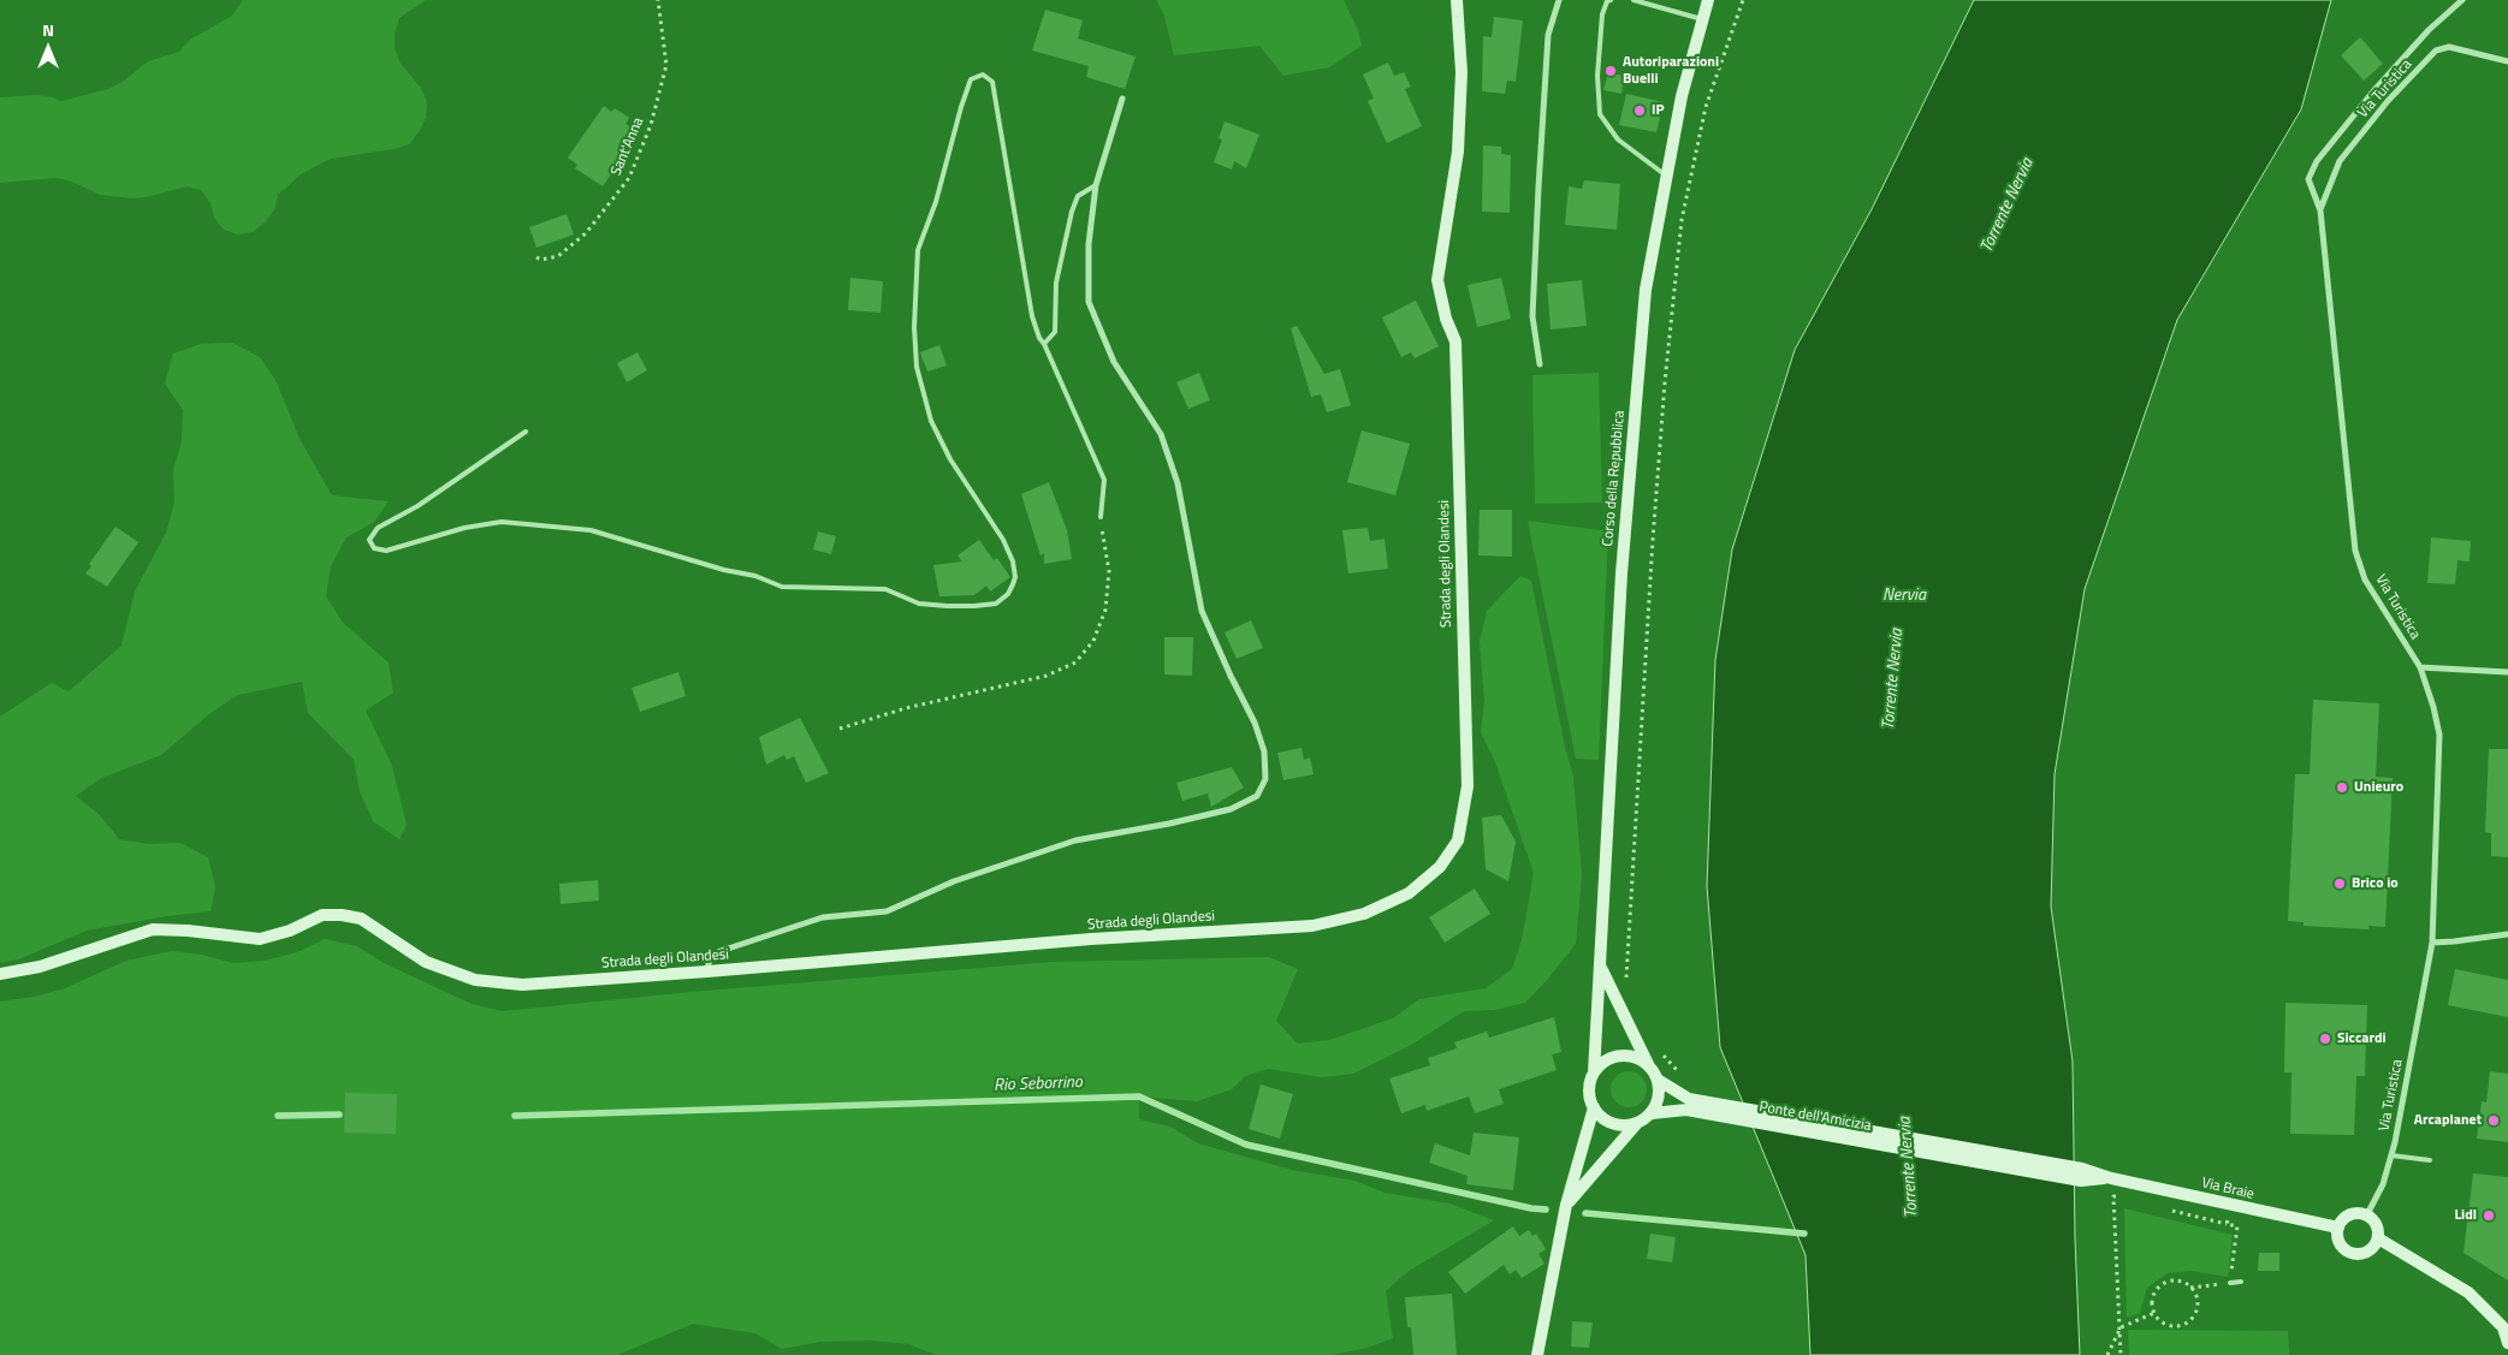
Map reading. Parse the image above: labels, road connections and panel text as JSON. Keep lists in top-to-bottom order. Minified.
{"streets":{"main road":["Corso della Repubblica","Strada degli Olandesi","Ponte dell'Amicizia","Via Braie"],"street":["Via Turistica"],"path":["Sant'Anna"]},"crossings":[["Via Turistica","Via Braie"],["Ponte dell'Amicizia","Via Braie"]],"water":["Torrente Nervia","Nervia","Rio Seborrino"],"places":["Autoriparazioni Buelli","IP","Unieuro","Brico io","Siccardi","Arcaplanet","Lidl"],"north":"top"}
